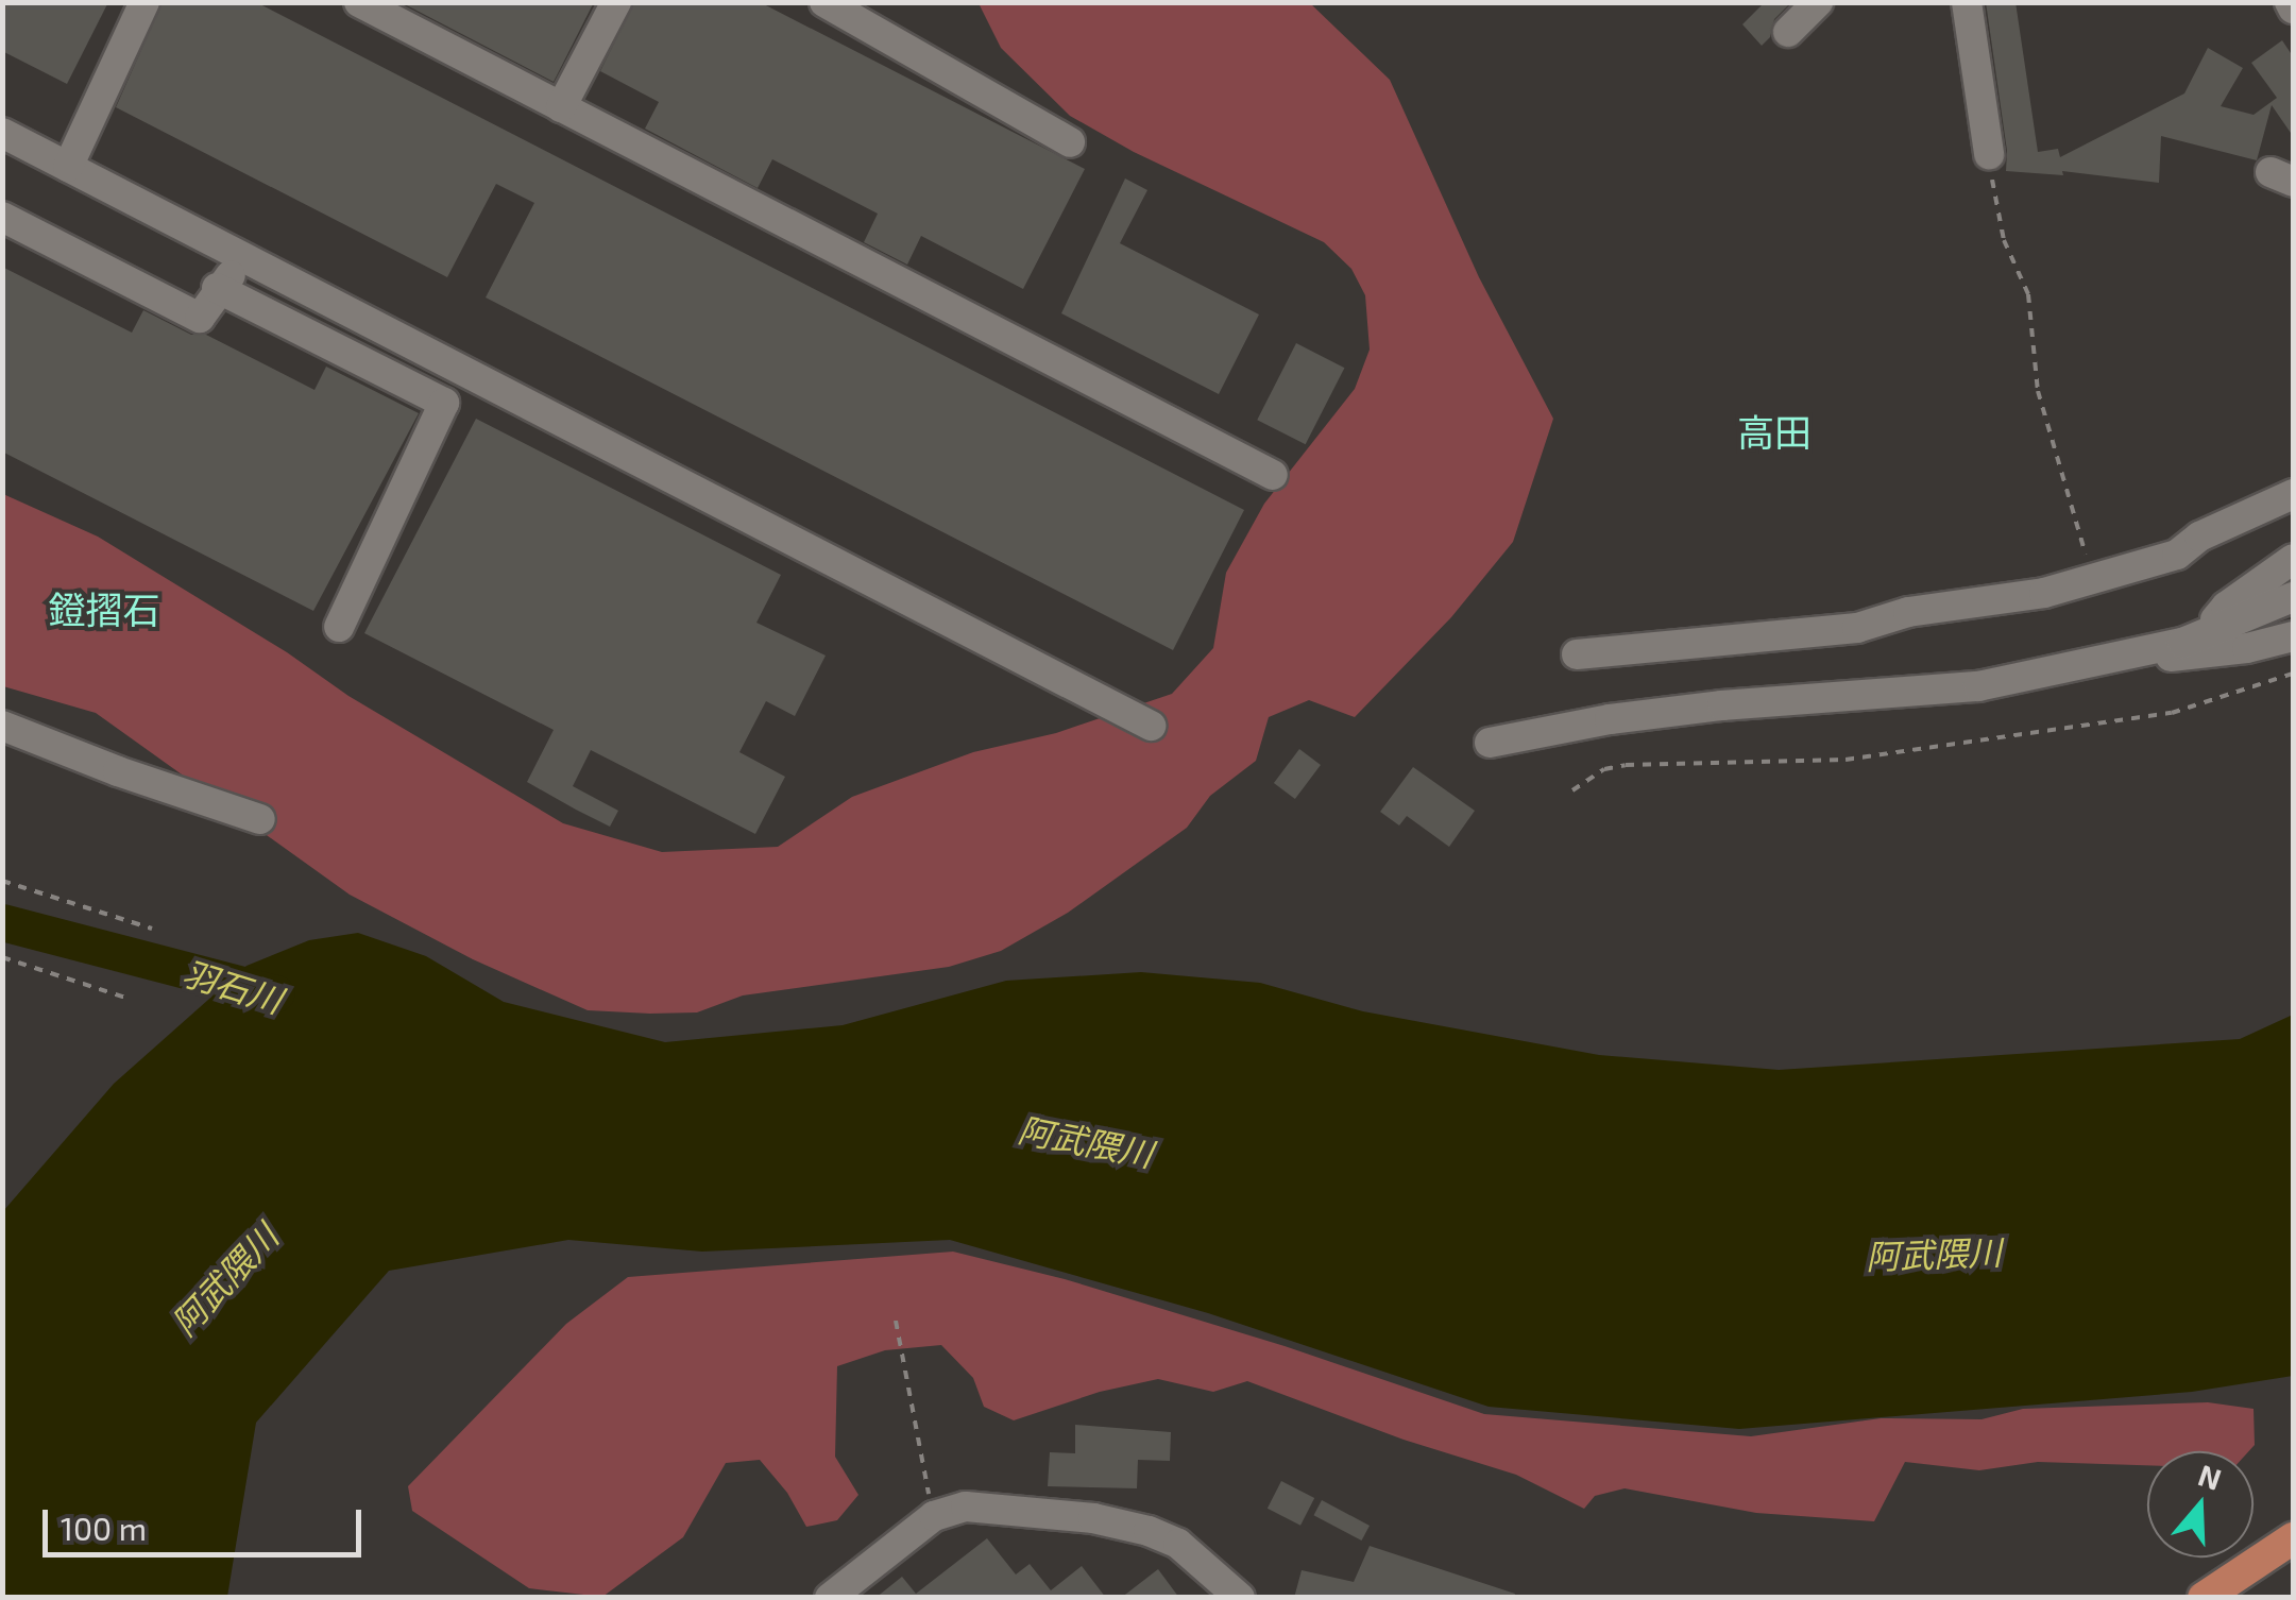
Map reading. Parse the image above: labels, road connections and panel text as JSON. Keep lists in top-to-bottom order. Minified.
{"districts":["高田","鐙摺石"],"water":["羽石川","阿武隈川"],"scale_bar":"100 m","north":"top"}
